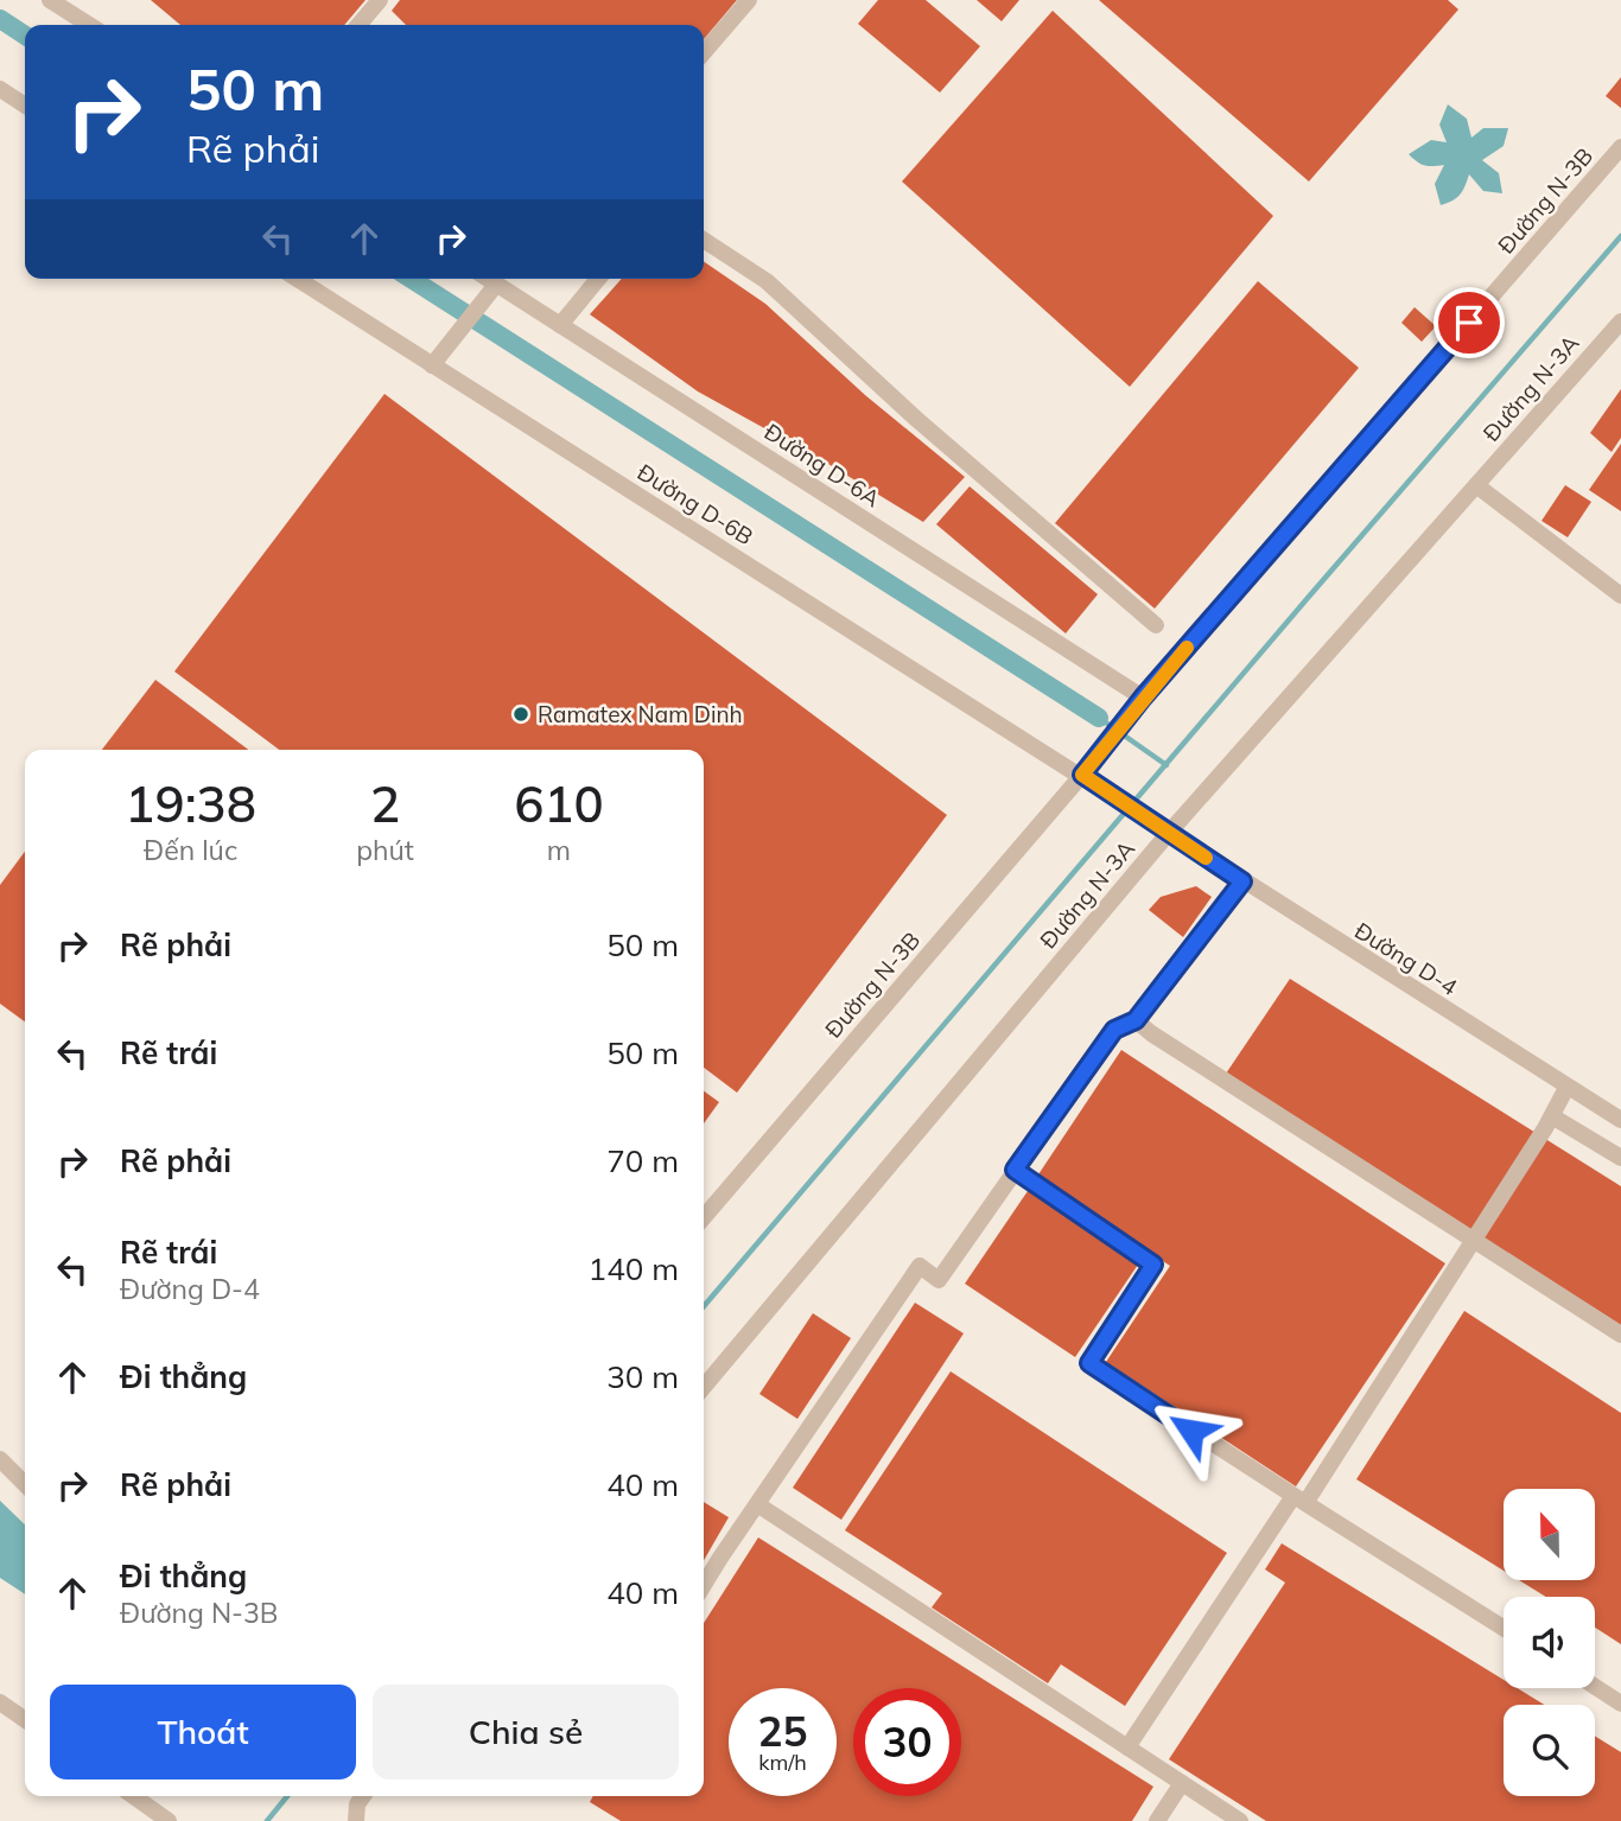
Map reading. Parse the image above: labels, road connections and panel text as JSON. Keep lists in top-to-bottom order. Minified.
{"streets":{"street":["Đường N-3B","Đường N-3A","Đường D-6A","Đường D-6B","Đường D-4"]},"crossings":[["Đường N-3B","Đường D-6A"],["Đường N-3B","Đường D-6B"],["Đường N-3A","Đường D-4"],["Đường D-6B","Đường D-4"]],"places":["Ramatex Nam Dinh"],"north":"top","page":{"turn":["50 m","Rẽ phải"],"eta":["19:38","Đến lúc","2","phút","610","m"],"list":[{"name":"Rẽ phải","value":"50 m"},{"name":"Rẽ trái","value":"50 m"},{"name":"Rẽ phải","value":"70 m"},{"name":"Rẽ trái","note":"Đường D-4","value":"140 m"},{"name":"Đi thẳng","value":"30 m"},{"name":"Rẽ phải","value":"40 m"},{"name":"Đi thẳng","note":"Đường N-3B","value":"40 m"}],"buttons":["Thoát","Chia sẻ"],"speed":"25 km/h","limit":"30"}}
